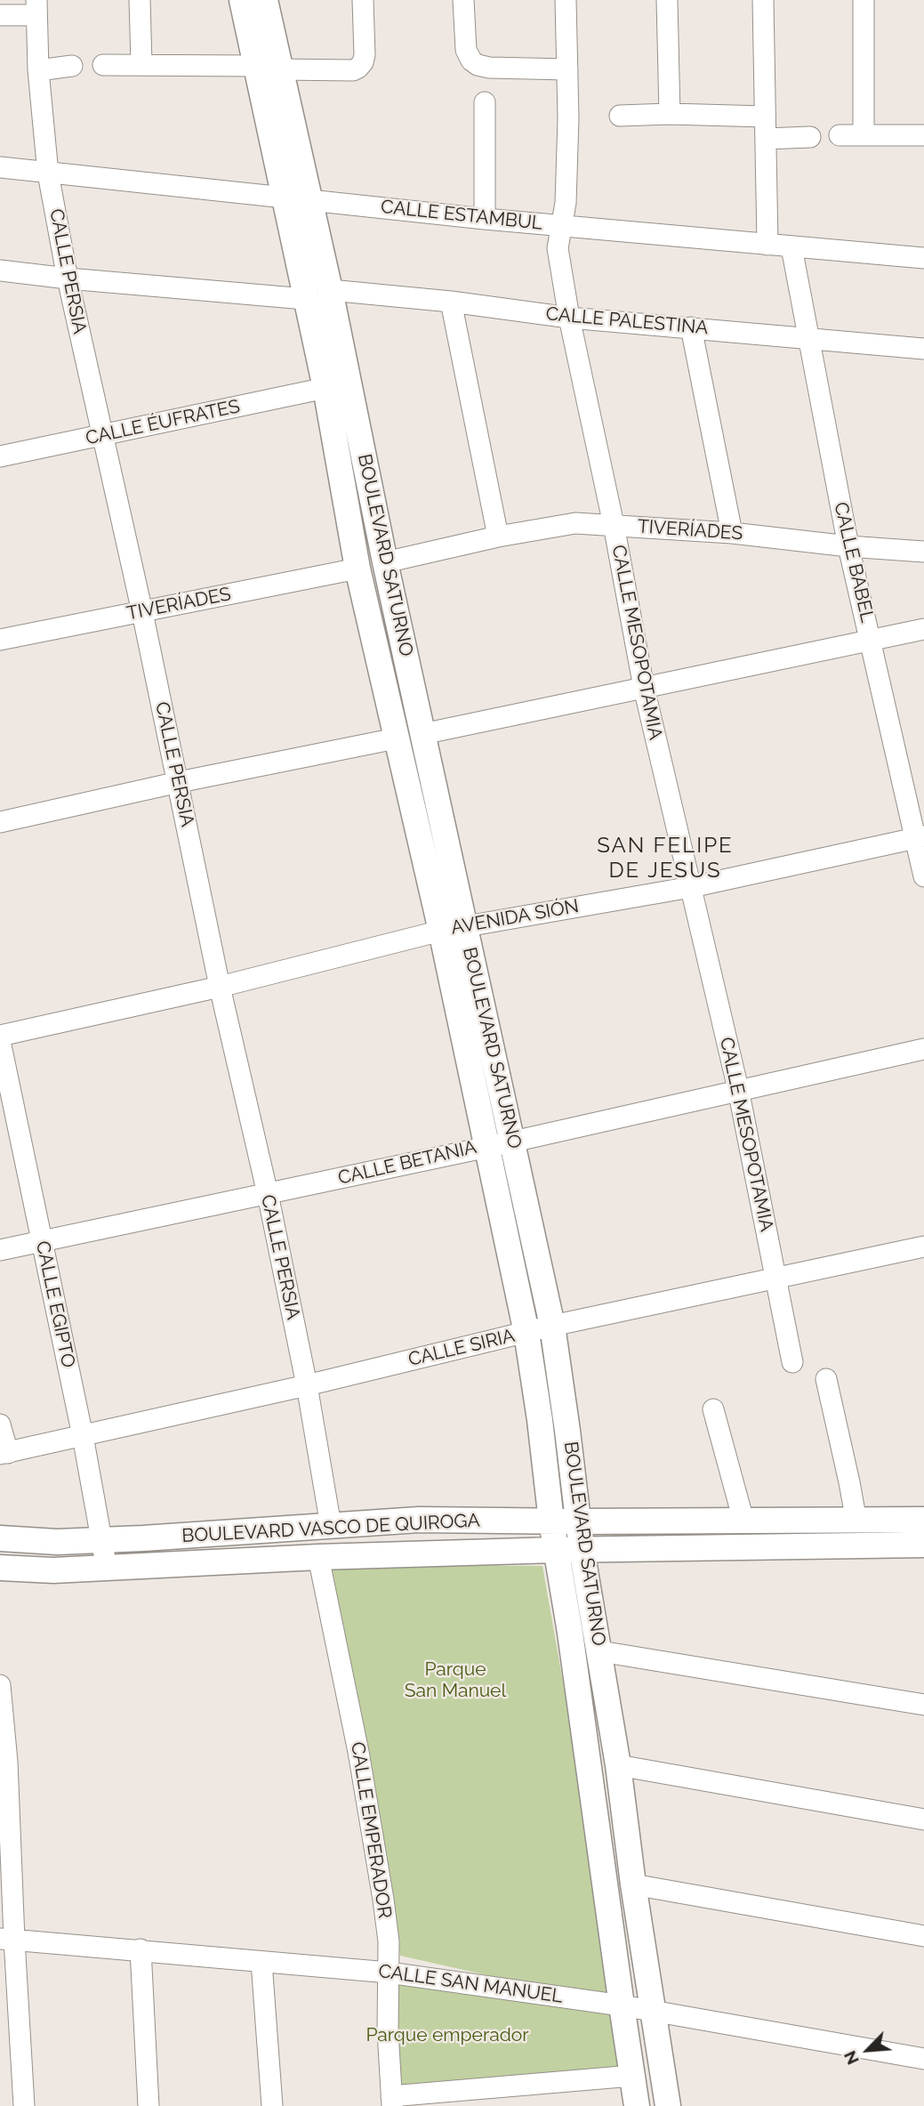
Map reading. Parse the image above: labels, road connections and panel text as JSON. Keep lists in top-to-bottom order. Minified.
{"streets":{"street":["CALLE ESTAMBUL","CALLE PERSIA","CALLE PALESTINA","CALLE ÉUFRATES","TIVERÍADES","BOULEVARD SATURNO","CALLE BABEL","CALLE MESOPOTAMIA","AVENIDA SIÓN","CALLE BETANIA","CALLE EGIPTO","CALLE SIRIA","BOULEVARD VASCO DE QUIROGA","CALLE EMPERADOR","CALLE SAN MANUEL"]},"crossings":[["CALLE ESTAMBUL","CALLE PERSIA"],["CALLE ESTAMBUL","BOULEVARD SATURNO"],["CALLE ESTAMBUL","CALLE BABEL"],["CALLE ESTAMBUL","CALLE MESOPOTAMIA"],["CALLE PERSIA","CALLE ÉUFRATES"],["CALLE PERSIA","TIVERÍADES"],["CALLE PERSIA","AVENIDA SIÓN"],["CALLE PERSIA","CALLE BETANIA"],["CALLE PERSIA","CALLE SIRIA"],["CALLE PERSIA","BOULEVARD VASCO DE QUIROGA"],["CALLE PALESTINA","BOULEVARD SATURNO"],["CALLE PALESTINA","CALLE BABEL"],["CALLE PALESTINA","CALLE MESOPOTAMIA"],["CALLE ÉUFRATES","BOULEVARD SATURNO"],["TIVERÍADES","BOULEVARD SATURNO"],["TIVERÍADES","CALLE BABEL"],["TIVERÍADES","CALLE MESOPOTAMIA"],["BOULEVARD SATURNO","AVENIDA SIÓN"],["BOULEVARD SATURNO","CALLE BETANIA"],["BOULEVARD SATURNO","CALLE SIRIA"],["BOULEVARD SATURNO","BOULEVARD VASCO DE QUIROGA"],["BOULEVARD SATURNO","CALLE SAN MANUEL"],["CALLE BABEL","AVENIDA SIÓN"],["CALLE MESOPOTAMIA","AVENIDA SIÓN"],["CALLE MESOPOTAMIA","CALLE BETANIA"],["CALLE MESOPOTAMIA","CALLE SIRIA"],["CALLE BETANIA","CALLE EGIPTO"],["CALLE EGIPTO","CALLE SIRIA"],["CALLE EGIPTO","BOULEVARD VASCO DE QUIROGA"],["BOULEVARD VASCO DE QUIROGA","CALLE EMPERADOR"],["CALLE EMPERADOR","CALLE SAN MANUEL"]],"districts":["SAN FELIPE DE JESUS"],"parks":["Parque San Manuel","Parque emperador"],"north":"bottom left"}
